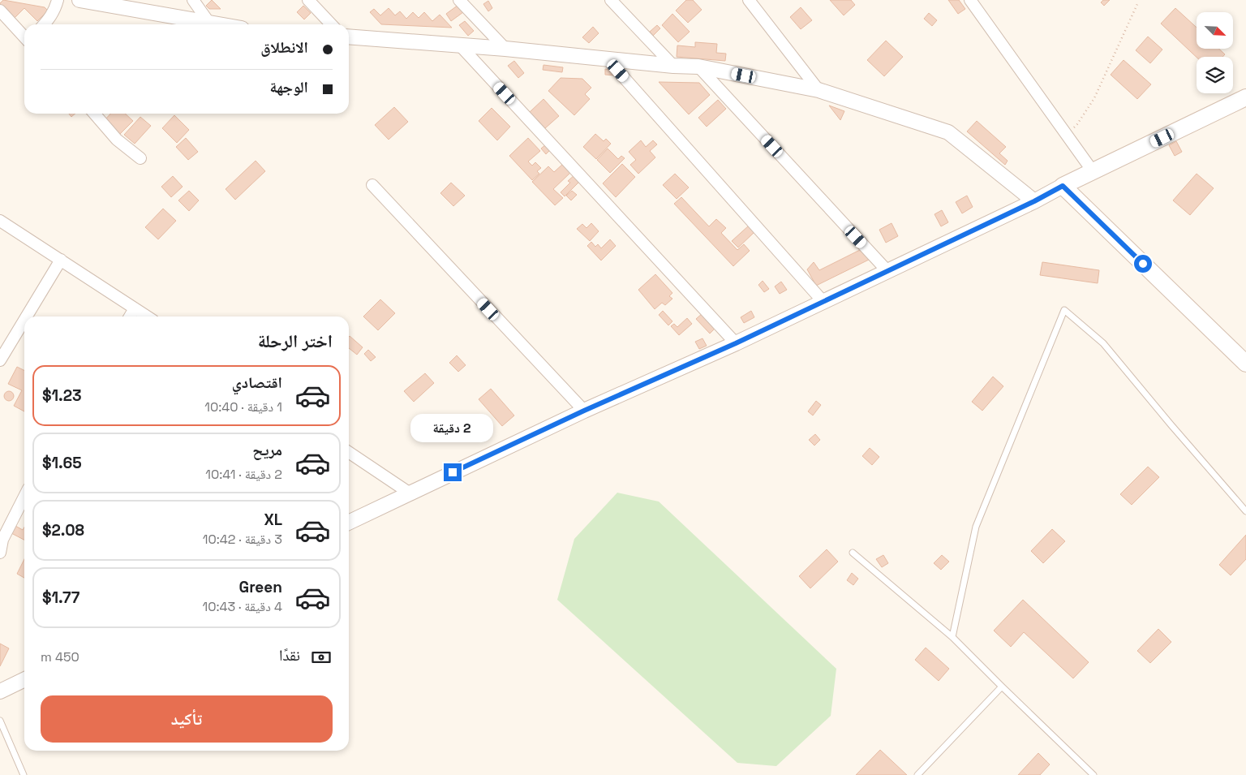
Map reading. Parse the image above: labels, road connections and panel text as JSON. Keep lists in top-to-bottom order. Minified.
{"north":"bottom right","page":{"banner":["الانطلاق","الوجهة"],"heading":"اختر الرحلة","list":[{"name":"اقتصادي","note":"1 دقيقة · 10:40","value":"$1.23"},{"name":"مريح","note":"2 دقيقة · 10:41","value":"$1.65"},{"name":"XL","note":"3 دقيقة · 10:42","value":"$2.08"},{"name":"Green","note":"4 دقيقة · 10:43","value":"$1.77"}],"bubble":"2 دقيقة","pay":["نقدًا","450 m"],"buttons":"تأكيد"}}
